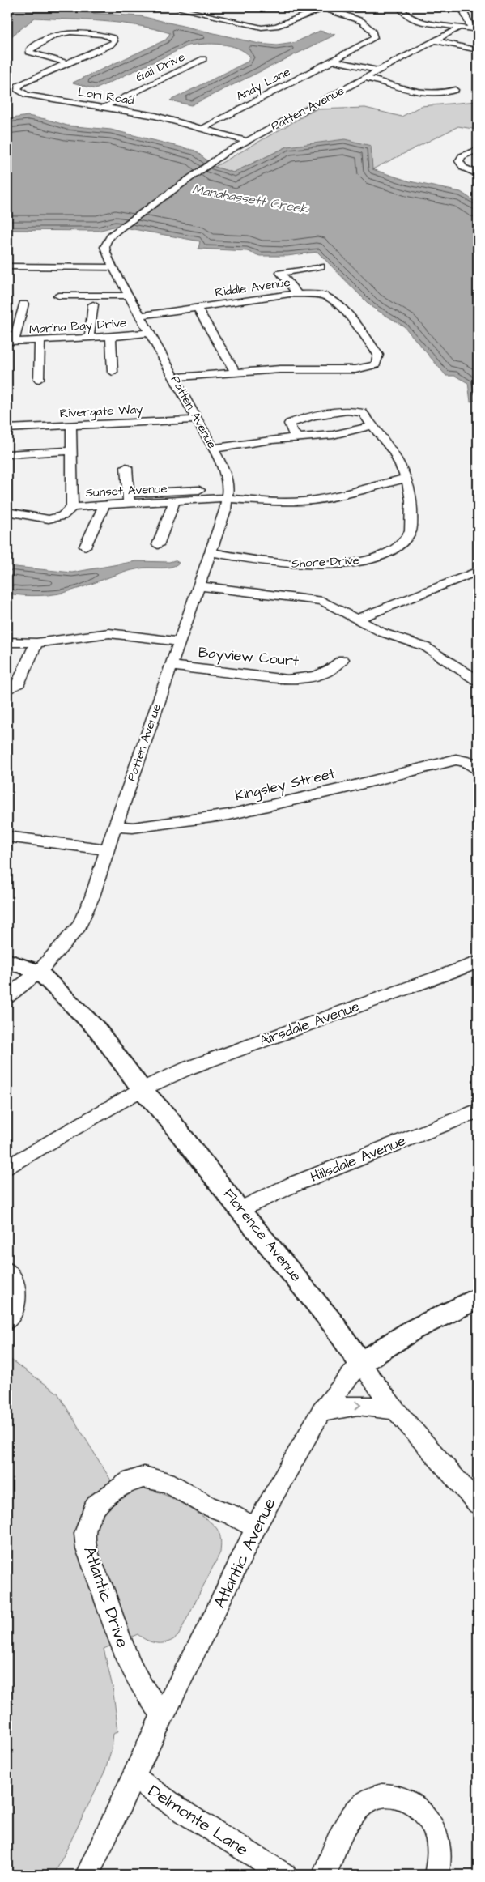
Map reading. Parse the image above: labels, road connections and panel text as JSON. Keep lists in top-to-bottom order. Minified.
{"streets":{"main road":["Florence Avenue","Atlantic Avenue"],"street":["Gail Drive","Andy Lane","Lori Road","Patten Avenue","Riddle Avenue","Marina Bay Drive","Rivergate Way","Sunset Avenue","Shore Drive","Bayview Court","Kingsley Street","Airsdale Avenue","Hillsdale Avenue","Atlantic Drive","Delmonte Lane"]},"crossings":[["Gail Drive","Lori Road"],["Andy Lane","Lori Road"],["Lori Road","Patten Avenue"],["Patten Avenue","Riddle Avenue"],["Patten Avenue","Marina Bay Drive"],["Patten Avenue","Rivergate Way"],["Patten Avenue","Sunset Avenue"],["Patten Avenue","Shore Drive"],["Patten Avenue","Bayview Court"],["Patten Avenue","Kingsley Street"],["Patten Avenue","Florence Avenue"],["Airsdale Avenue","Florence Avenue"],["Hillsdale Avenue","Florence Avenue"],["Florence Avenue","Atlantic Avenue"],["Atlantic Avenue","Atlantic Drive"],["Atlantic Avenue","Delmonte Lane"]],"water":["Manahassett Creek"]}
